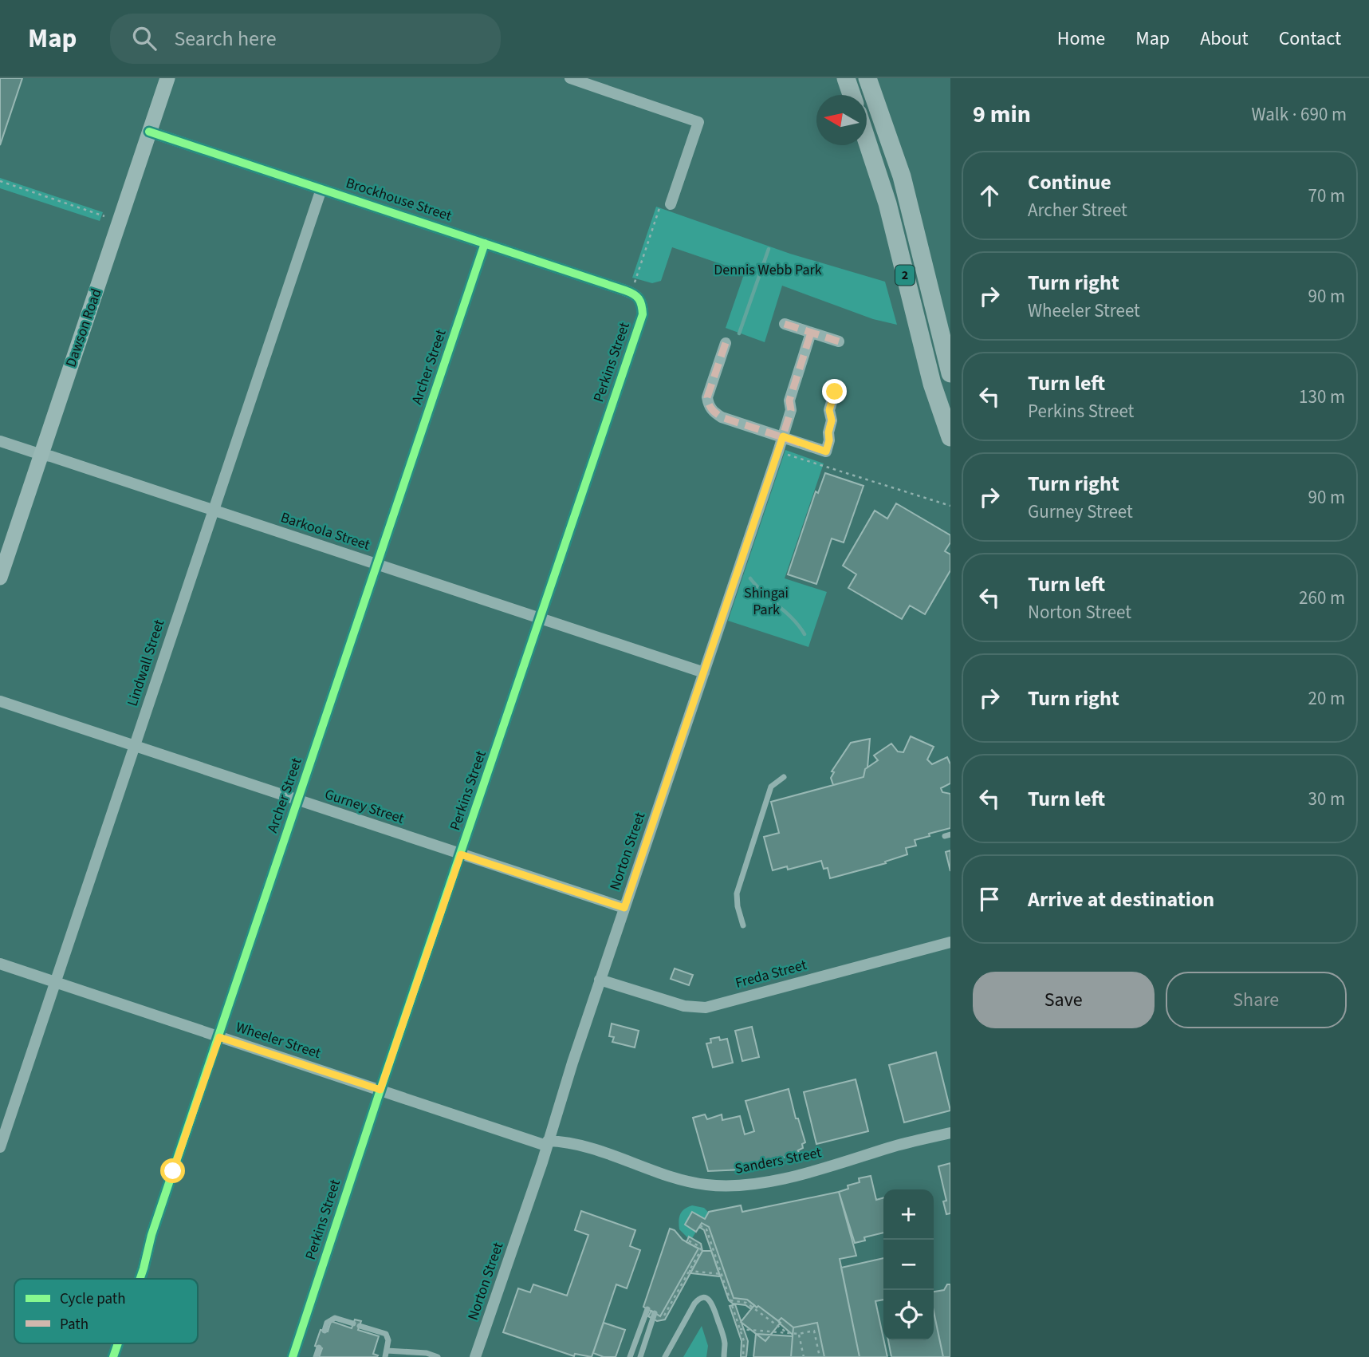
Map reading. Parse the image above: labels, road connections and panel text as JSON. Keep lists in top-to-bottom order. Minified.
{"streets":{"highway":["2"],"main road":["Dawson Road"],"street":["Brockhouse Street","Perkins Street","Archer Street","Barkoola Street","Lindwall Street","Gurney Street","Norton Street","Freda Street","Wheeler Street","Sanders Street"]},"crossings":[["Brockhouse Street","Dawson Road"],["Brockhouse Street","Perkins Street"],["Brockhouse Street","Archer Street"],["Brockhouse Street","Lindwall Street"],["Dawson Road","Barkoola Street"],["Perkins Street","Barkoola Street"],["Perkins Street","Gurney Street"],["Perkins Street","Wheeler Street"],["Archer Street","Barkoola Street"],["Archer Street","Gurney Street"],["Archer Street","Wheeler Street"],["Barkoola Street","Lindwall Street"],["Barkoola Street","Norton Street"],["Lindwall Street","Gurney Street"],["Lindwall Street","Wheeler Street"],["Gurney Street","Norton Street"],["Norton Street","Freda Street"],["Norton Street","Wheeler Street"],["Norton Street","Sanders Street"],["Wheeler Street","Sanders Street"]],"parks":["Dennis Webb Park","Shingai Park"],"legend":["Cycle path","Path"],"north":"left","page":{"header":"Map","search":"Search here","nav":["Home","Map","About","Contact"],"heading":["9 min","Walk · 690 m"],"list":[["Continue","Archer Street","70 m"],["Turn right","Wheeler Street","90 m"],["Turn left","Perkins Street","130 m"],["Turn right","Gurney Street","90 m"],["Turn left","Norton Street","260 m"],["Turn right","20 m"],["Turn left","30 m"],"Arrive at destination"],"buttons":["Save","Share"],"map_buttons":["+","−"]}}
